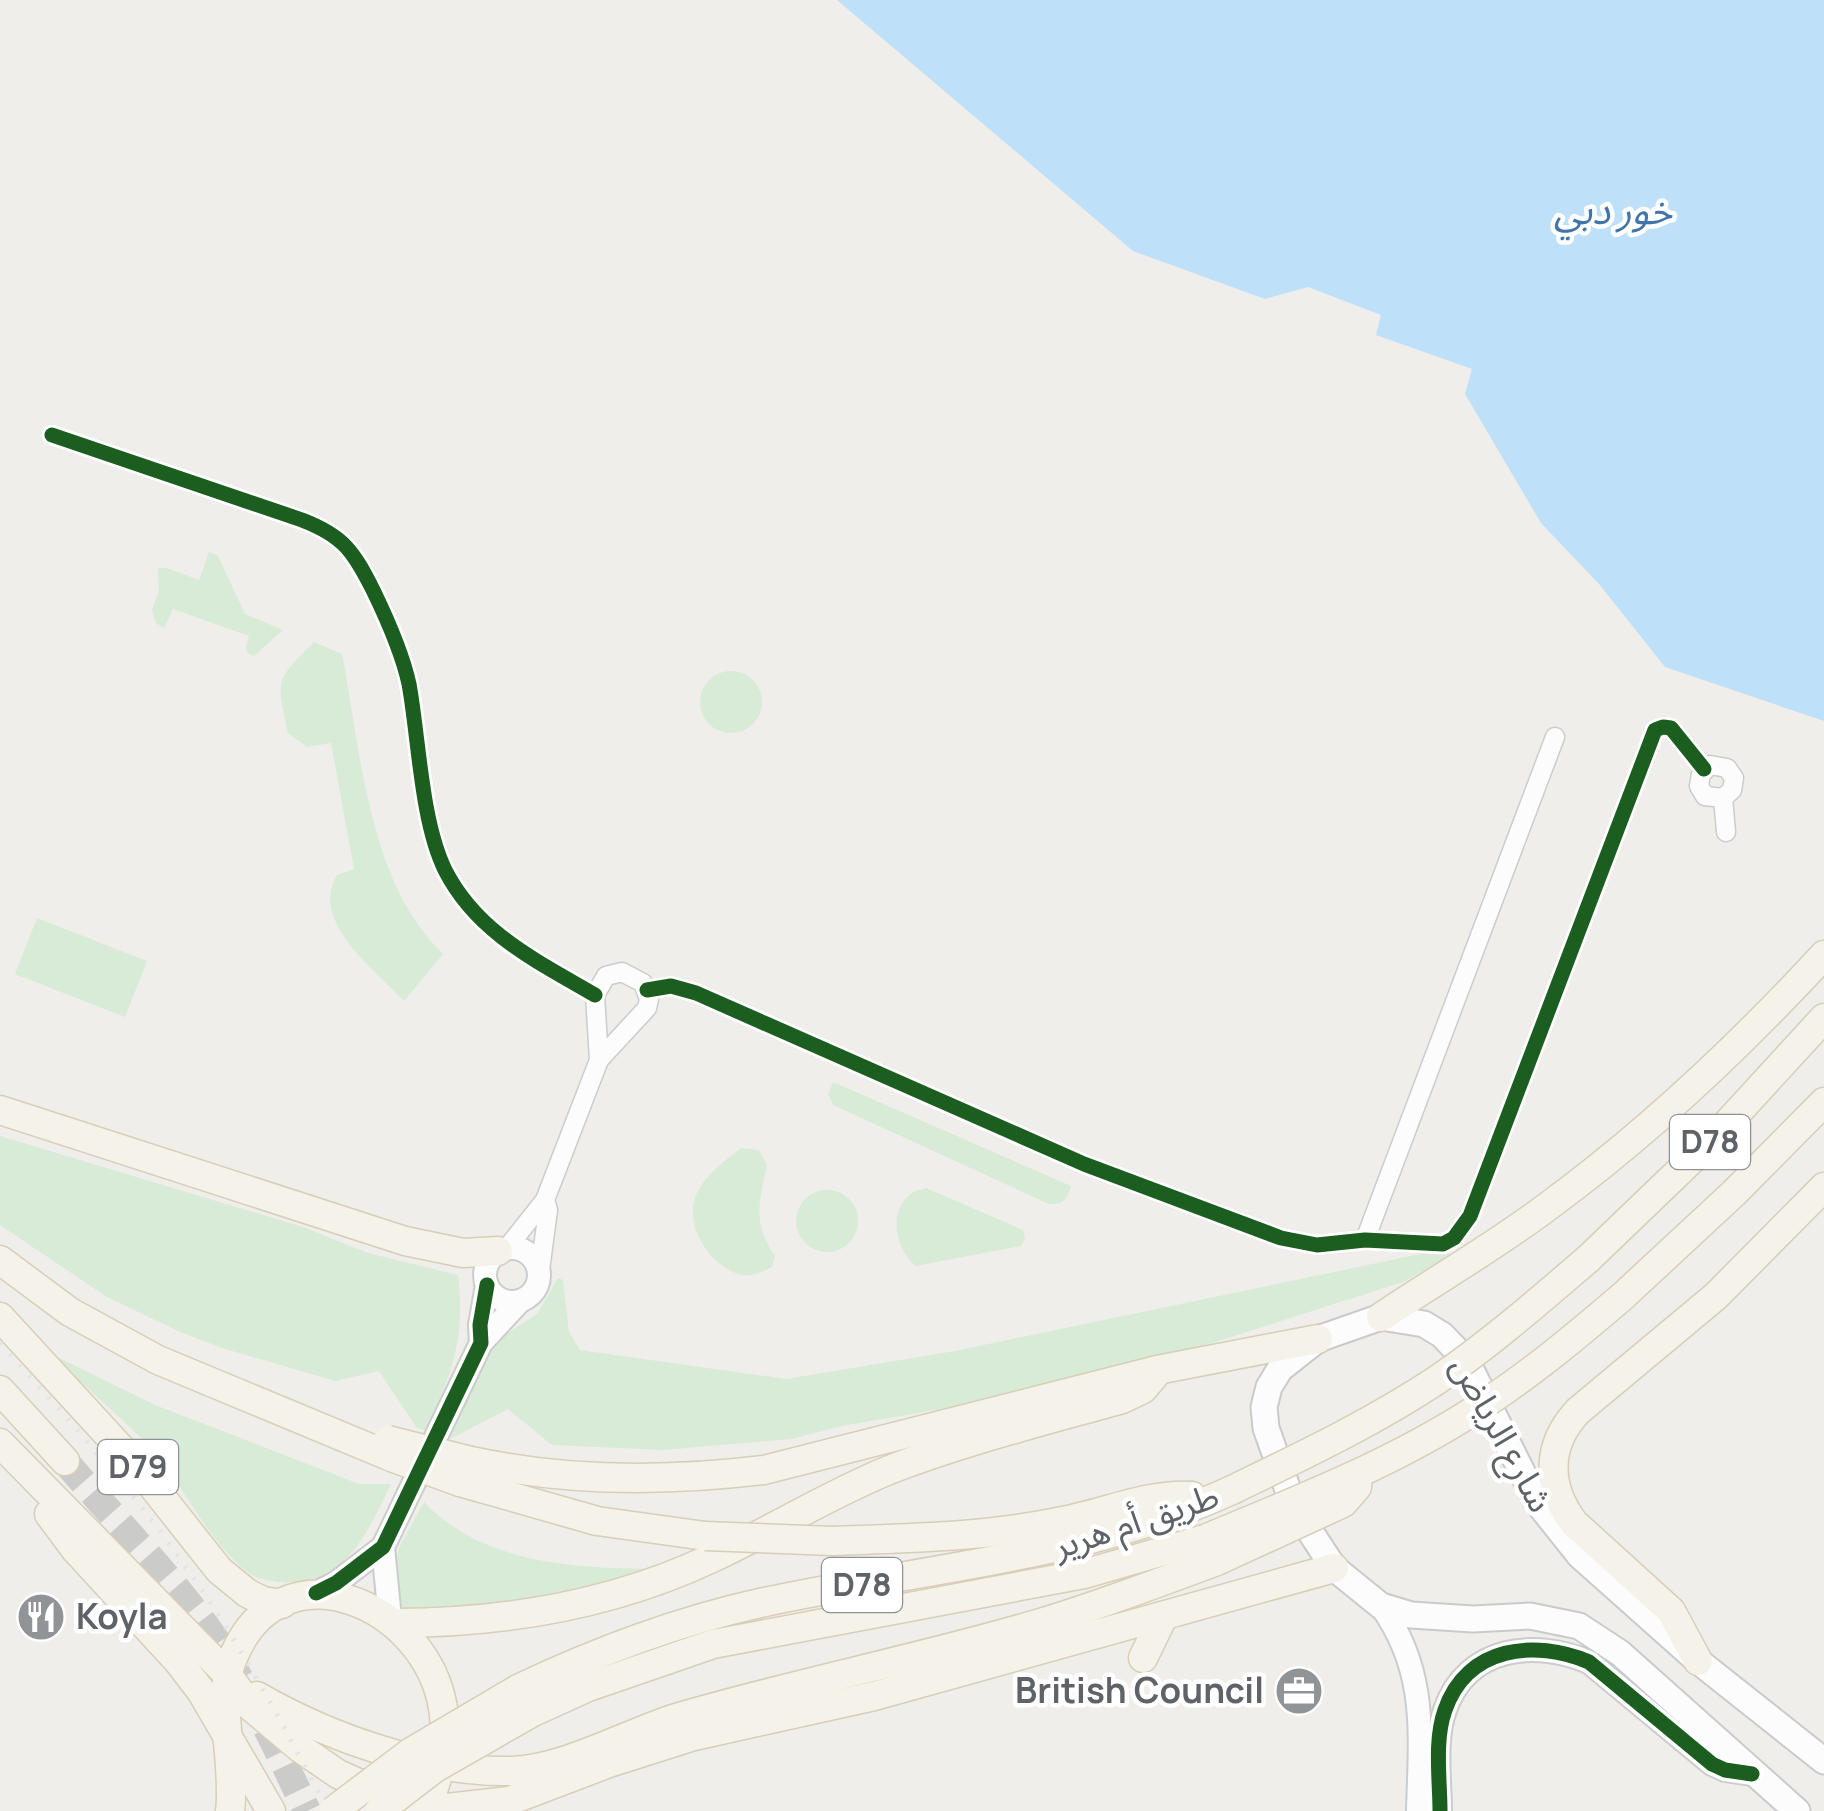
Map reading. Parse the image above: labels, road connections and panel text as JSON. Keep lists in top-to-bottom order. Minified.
{"streets":{"main road":["D78","شارع الرياض","D79","طريق أم هرير"]},"crossings":[["D78","طريق أم هرير"]],"water":["خور دبي"],"places":{"restaurant":["Koyla"],"office":["British Council"]}}
